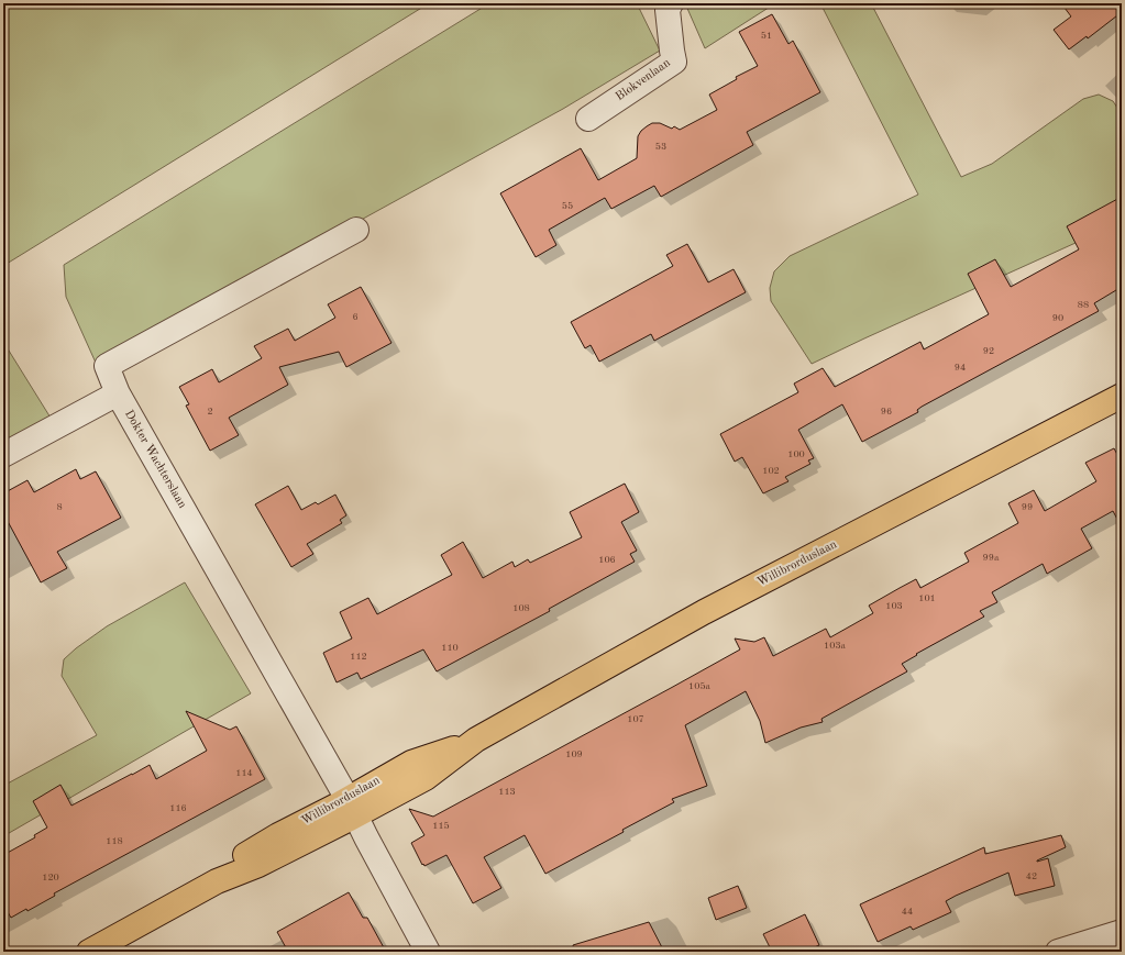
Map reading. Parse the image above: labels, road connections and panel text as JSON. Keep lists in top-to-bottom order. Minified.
{"streets":{"main road":["Willibrorduslaan"],"street":["Blokvenlaan","Dokter Wachterslaan"]},"crossings":[["Dokter Wachterslaan","Willibrorduslaan"]],"house_numbers":["51","53","55","88","6","90","92","94","2","96","100","102","8","99","99a","106","101","103","108","103a","110","112","105a","107","109","114","113","116","115","118","42","120","44"]}
